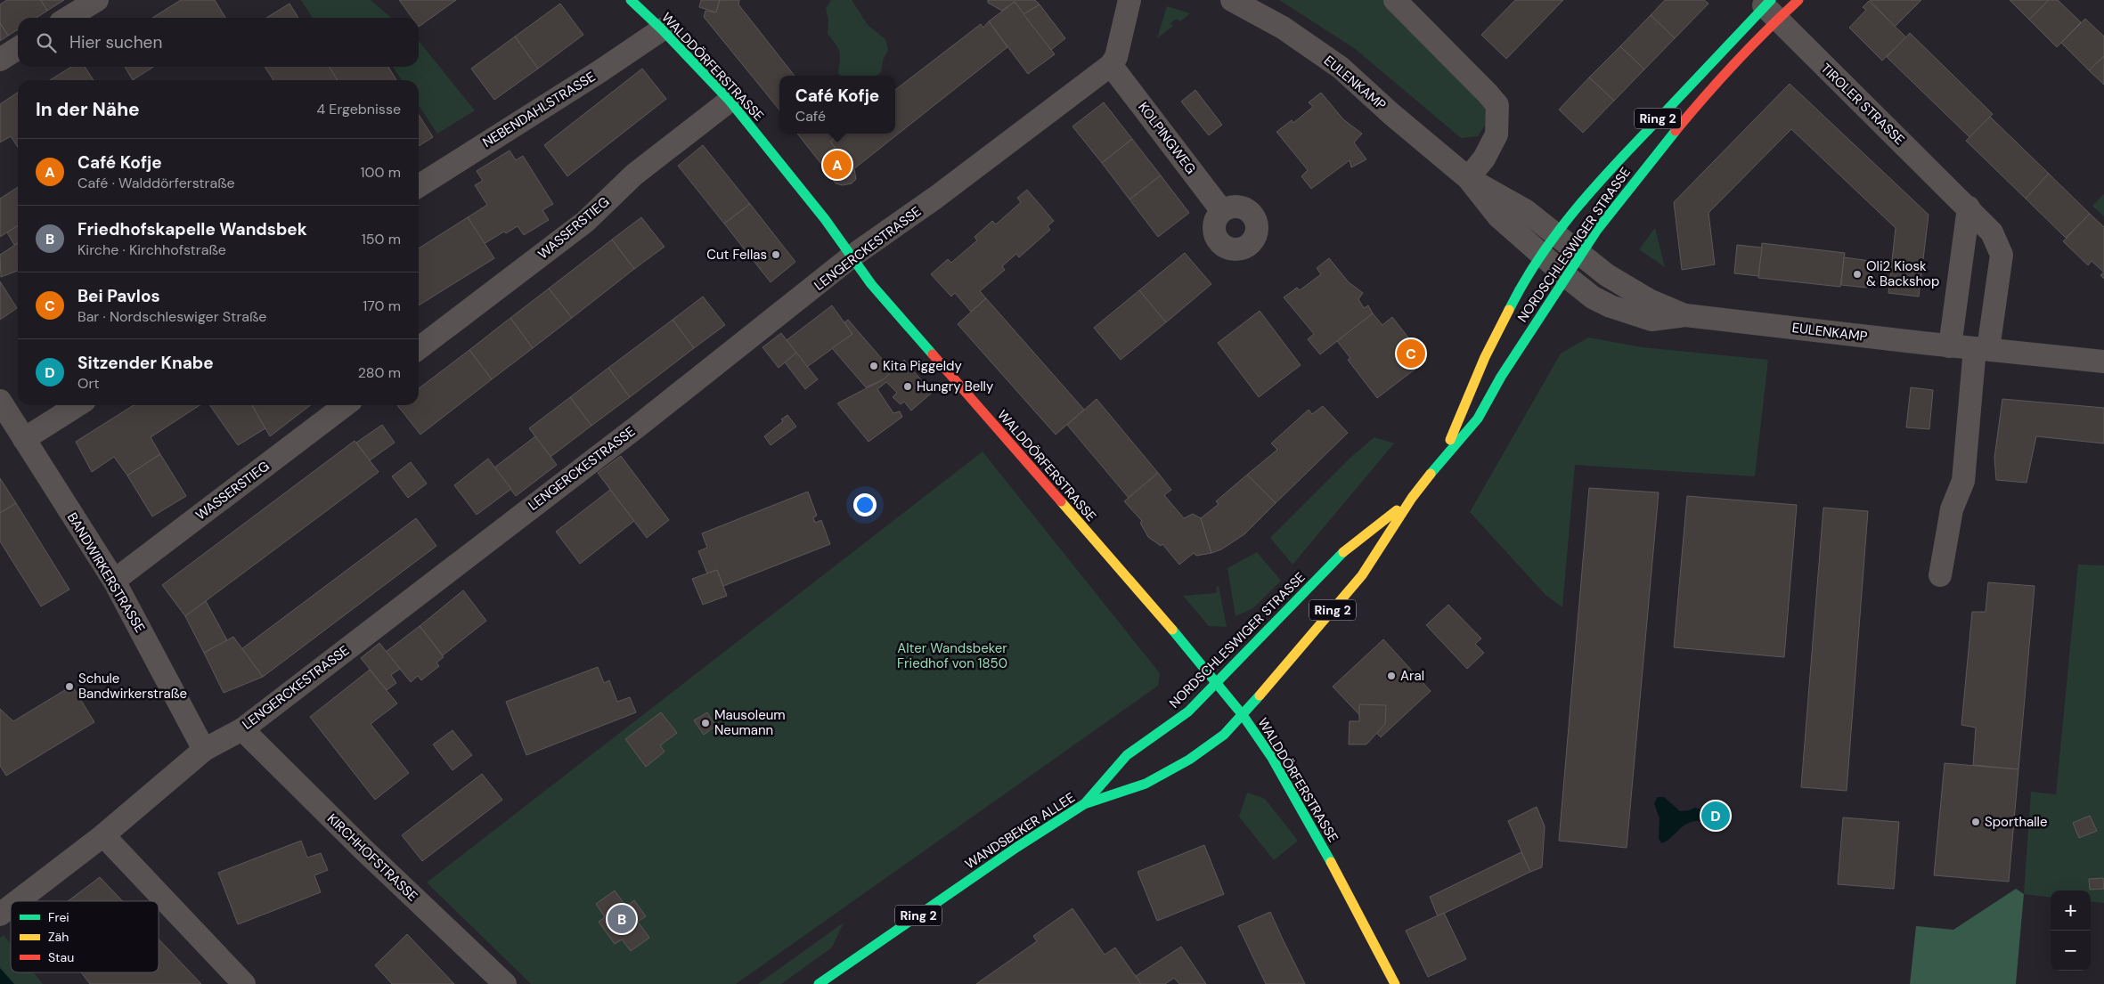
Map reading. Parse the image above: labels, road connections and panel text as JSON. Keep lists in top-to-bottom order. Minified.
{"streets":{"main road":["WALDDÖRFERSTRASSE","Ring 2","NORDSCHLESWIGER STRASSE","WANDSBEKER ALLEE"],"street":["EULENKAMP","TIROLER STRASSE","NEBENDAHLSTRASSE","KOLPINGWEG","WASSERSTIEG","LENGERCKESTRASSE","BANDWIRKERSTRASSE","KIRCHHOFSTRASSE"]},"crossings":[["WALDDÖRFERSTRASSE","NEBENDAHLSTRASSE"],["WALDDÖRFERSTRASSE","WASSERSTIEG"],["WALDDÖRFERSTRASSE","NORDSCHLESWIGER STRASSE"],["WALDDÖRFERSTRASSE","LENGERCKESTRASSE"],["WALDDÖRFERSTRASSE","WANDSBEKER ALLEE"],["EULENKAMP","TIROLER STRASSE"],["EULENKAMP","NORDSCHLESWIGER STRASSE"],["TIROLER STRASSE","NORDSCHLESWIGER STRASSE"],["KOLPINGWEG","LENGERCKESTRASSE"],["WASSERSTIEG","BANDWIRKERSTRASSE"],["NORDSCHLESWIGER STRASSE","WANDSBEKER ALLEE"],["LENGERCKESTRASSE","BANDWIRKERSTRASSE"],["LENGERCKESTRASSE","KIRCHHOFSTRASSE"]],"parks":["Alter Wandsbeker Friedhof von 1850"],"places":["Cut Fellas","Oli2 Kiosk & Backshop","Kita Piggeldy","Hungry Belly","Aral","Schule Bandwirkerstraße","Mausoleum Neumann","Sporthalle"],"legend":["Frei","Zäh","Stau"],"page":{"search":"Hier suchen","popup":["Café Kofje","Café"],"heading":["In der Nähe","4 Ergebnisse"],"list":[{"mark":"A","name":"Café Kofje","note":"Café · Walddörferstraße","value":"100 m"},{"mark":"B","name":"Friedhofskapelle Wandsbek","note":"Kirche · Kirchhofstraße","value":"150 m"},{"mark":"C","name":"Bei Pavlos","note":"Bar · Nordschleswiger Straße","value":"170 m"},{"mark":"D","name":"Sitzender Knabe","note":"Ort","value":"280 m"}],"pins":["A","C","D","B"],"map_buttons":["+","−"]}}
